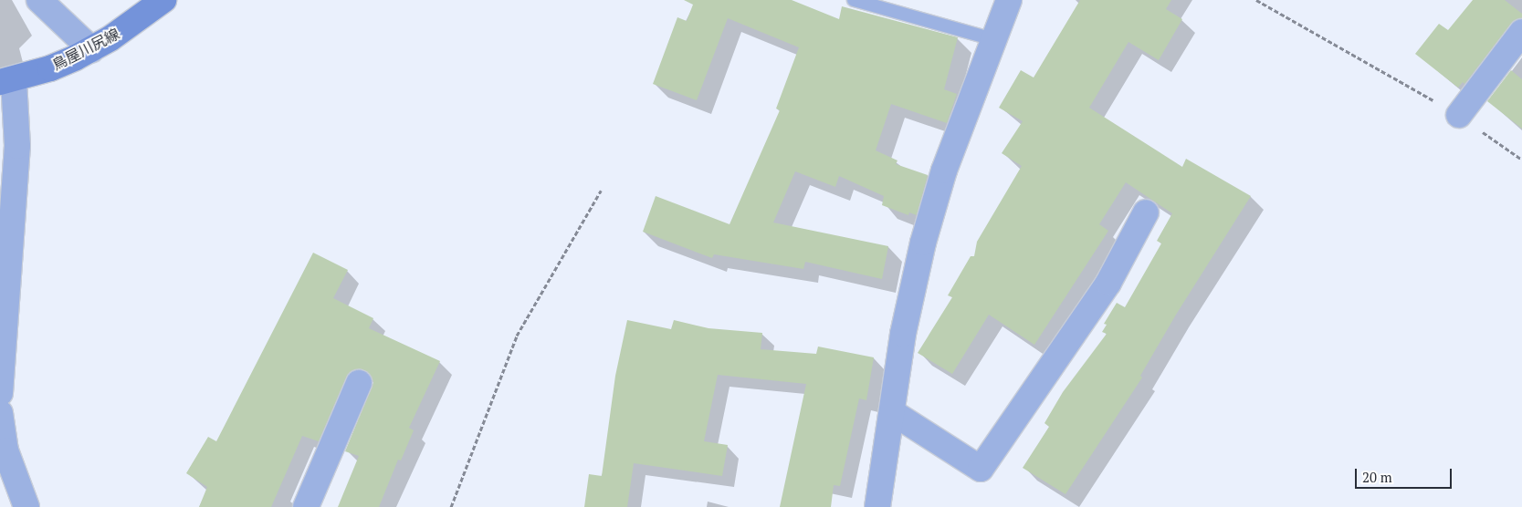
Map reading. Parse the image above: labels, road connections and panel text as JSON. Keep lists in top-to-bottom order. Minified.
{"streets":{"main road":["鳥屋川尻線"]},"scale_bar":"20 m"}
